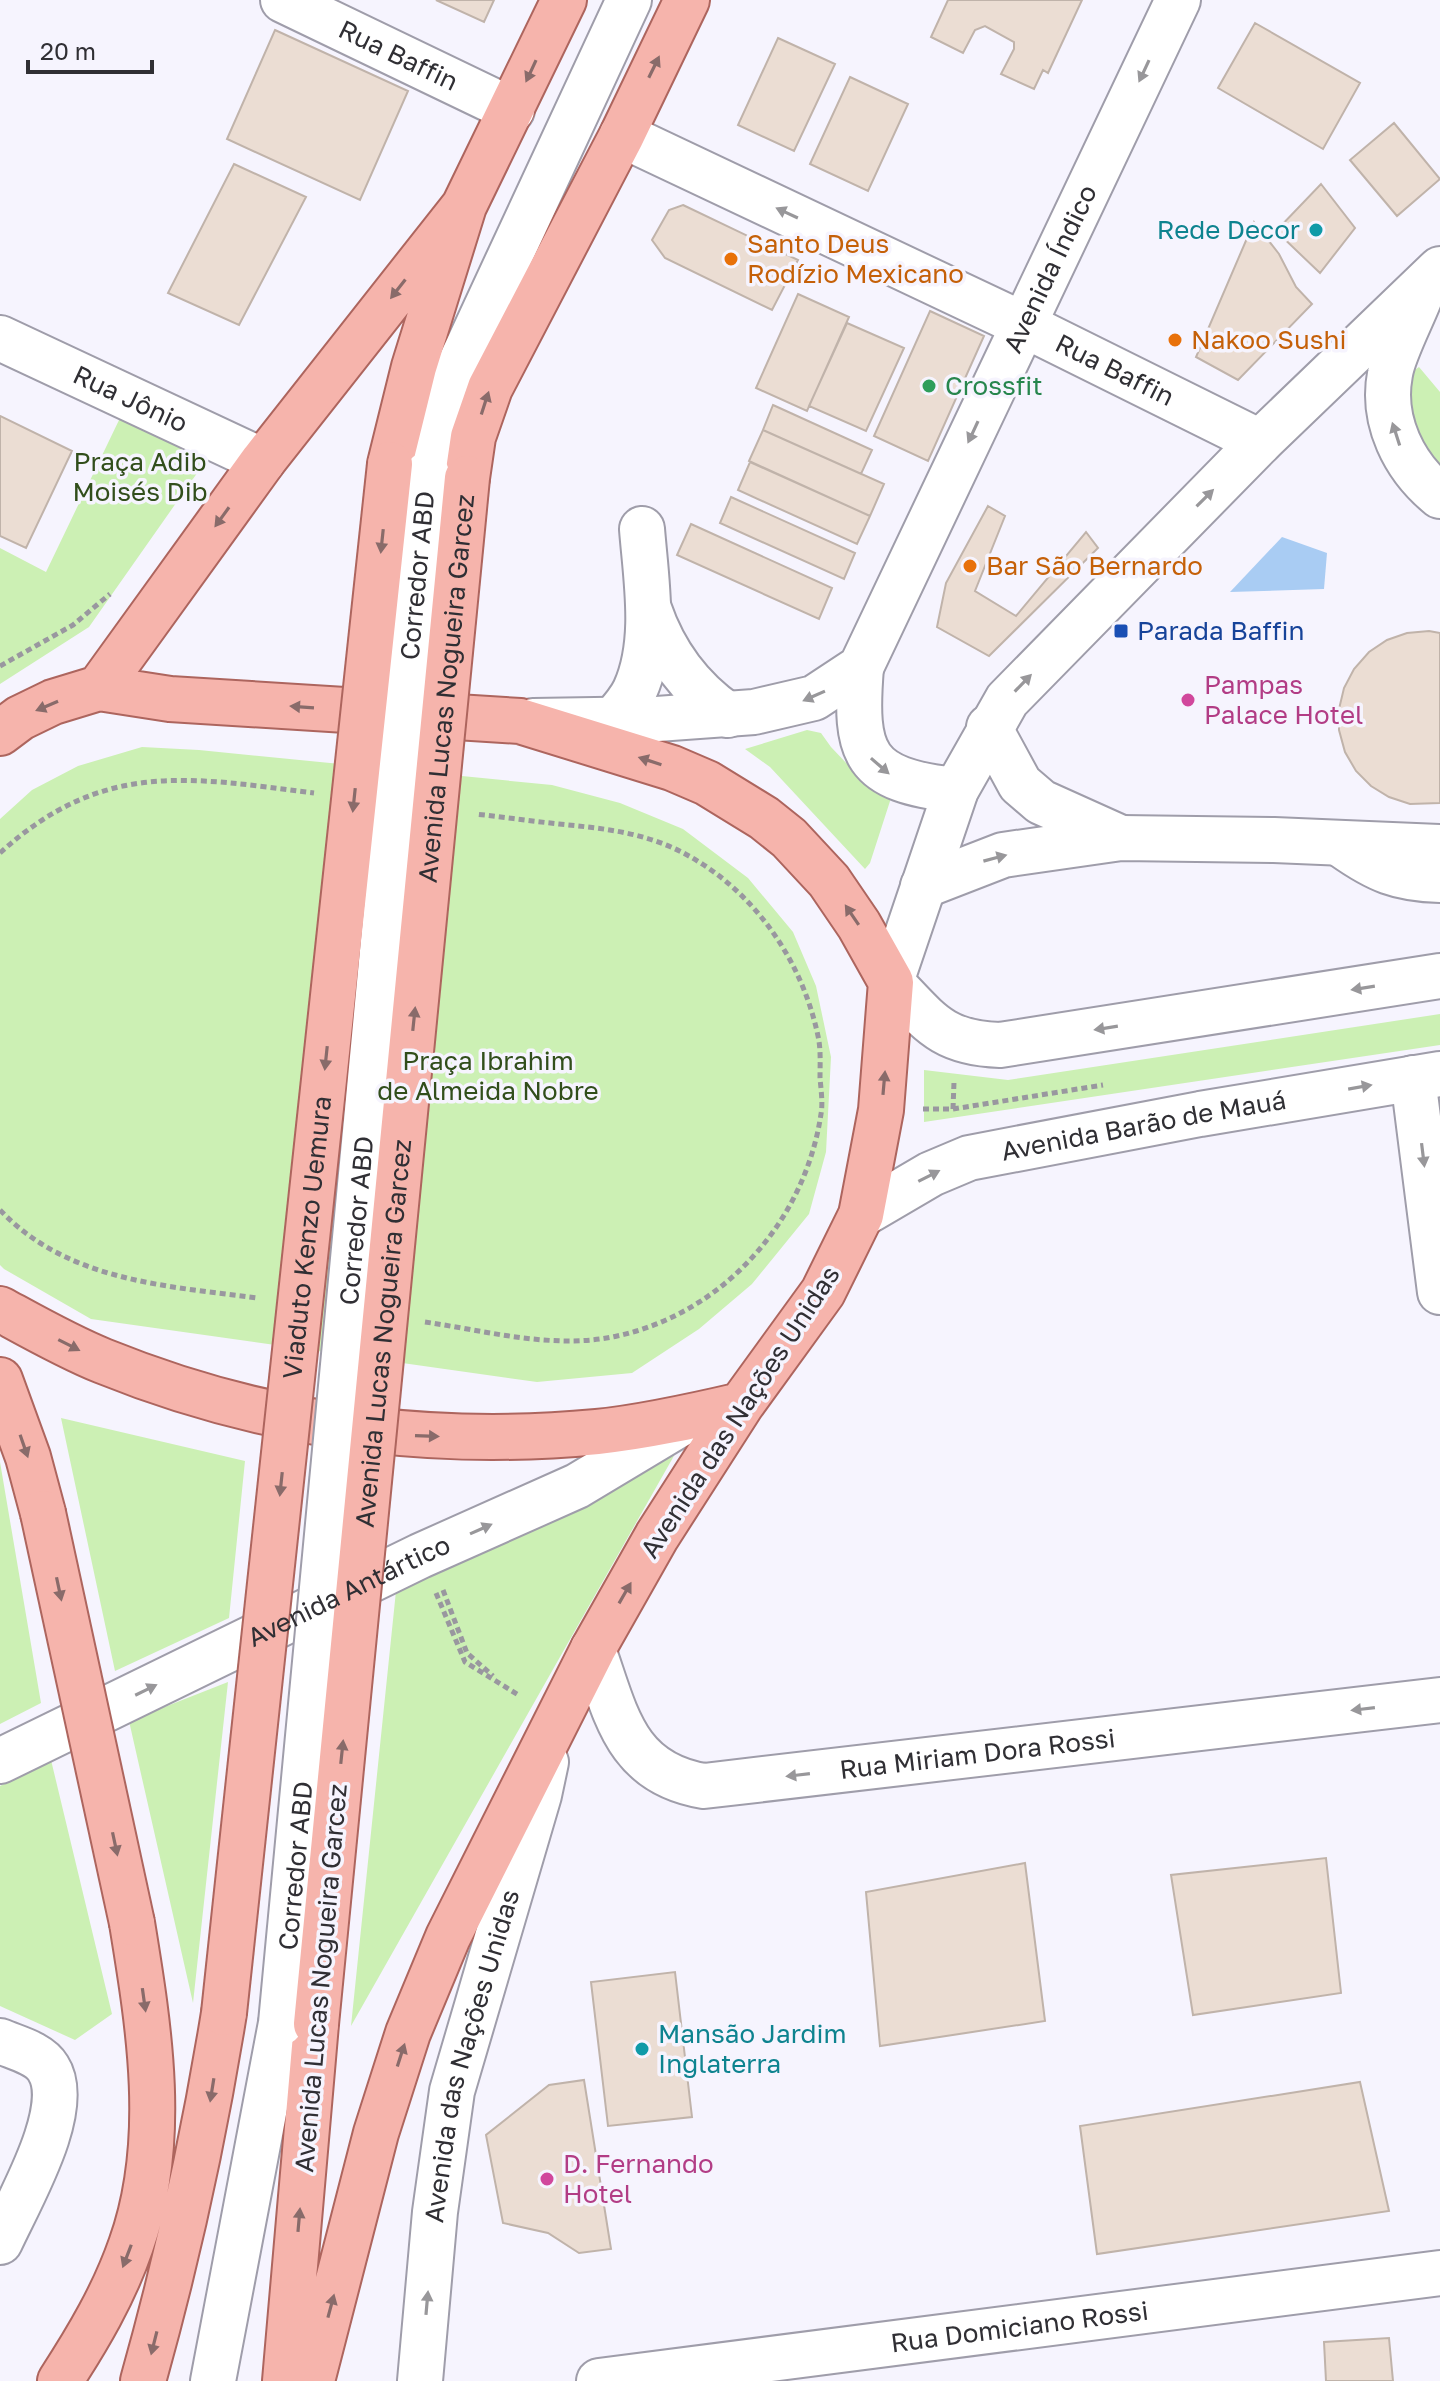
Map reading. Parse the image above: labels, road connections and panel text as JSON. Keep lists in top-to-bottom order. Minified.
{"streets":{"main road":["Avenida Lucas Nogueira Garcez","Viaduto Kenzo Uemura","Avenida das Nações Unidas"],"street":["Rua Baffin","Avenida Índico","Rua Jônio","Corredor ABD","Avenida Barão de Mauá","Avenida Antártico","Rua Miriam Dora Rossi","Rua Domiciano Rossi"]},"crossings":[["Rua Baffin","Avenida Índico"],["Rua Baffin","Avenida Lucas Nogueira Garcez"],["Rua Baffin","Avenida das Nações Unidas"],["Avenida Índico","Avenida das Nações Unidas"],["Rua Jônio","Avenida Lucas Nogueira Garcez"],["Corredor ABD","Avenida Lucas Nogueira Garcez"],["Corredor ABD","Viaduto Kenzo Uemura"],["Avenida Lucas Nogueira Garcez","Viaduto Kenzo Uemura"],["Avenida Barão de Mauá","Avenida das Nações Unidas"],["Avenida das Nações Unidas","Rua Miriam Dora Rossi"]],"one_way":["Rua Baffin","Avenida Índico","Avenida das Nações Unidas","Avenida Antártico","Rua Miriam Dora Rossi"],"parks":["Praça Adib Moisés Dib","Praça Ibrahim de Almeida Nobre"],"places":{"other":["Rede Decor","Santo Deus Rodízio Mexicano","Nakoo Sushi","Crossfit","Bar São Bernardo","Pampas Palace Hotel","Mansão Jardim Inglaterra","D. Fernando Hotel"],"transit":["Parada Baffin"]},"scale_bar":"20 m"}
